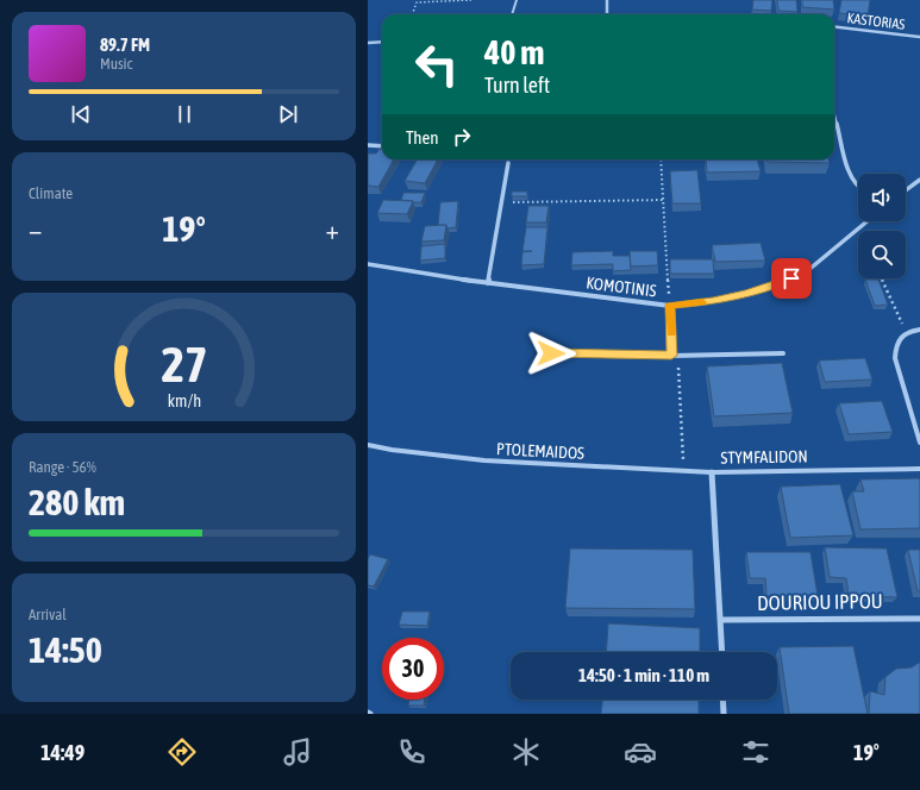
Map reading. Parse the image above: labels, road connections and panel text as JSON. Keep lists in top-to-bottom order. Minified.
{"streets":{"street":["KASTORIAS","KOMOTINIS","PTOLEMAIDOS","STYMFALIDON","DOURIOU IPPOU"]},"crossings":[["PTOLEMAIDOS","STYMFALIDON"],["STYMFALIDON","DOURIOU IPPOU"]],"page":{"turn":["40 m","Turn left"],"song":["89.7 FM","Music"],"then":"Then","tile":["Climate",["Range · 56%","280 km"],["Arrival","14:50"]],"heat":["−","19°","+"],"limit":"30","trip":"14:50 · 1 min · 110 m","tabs":["14:49","19°"],"gauge":["27","km/h"]}}
